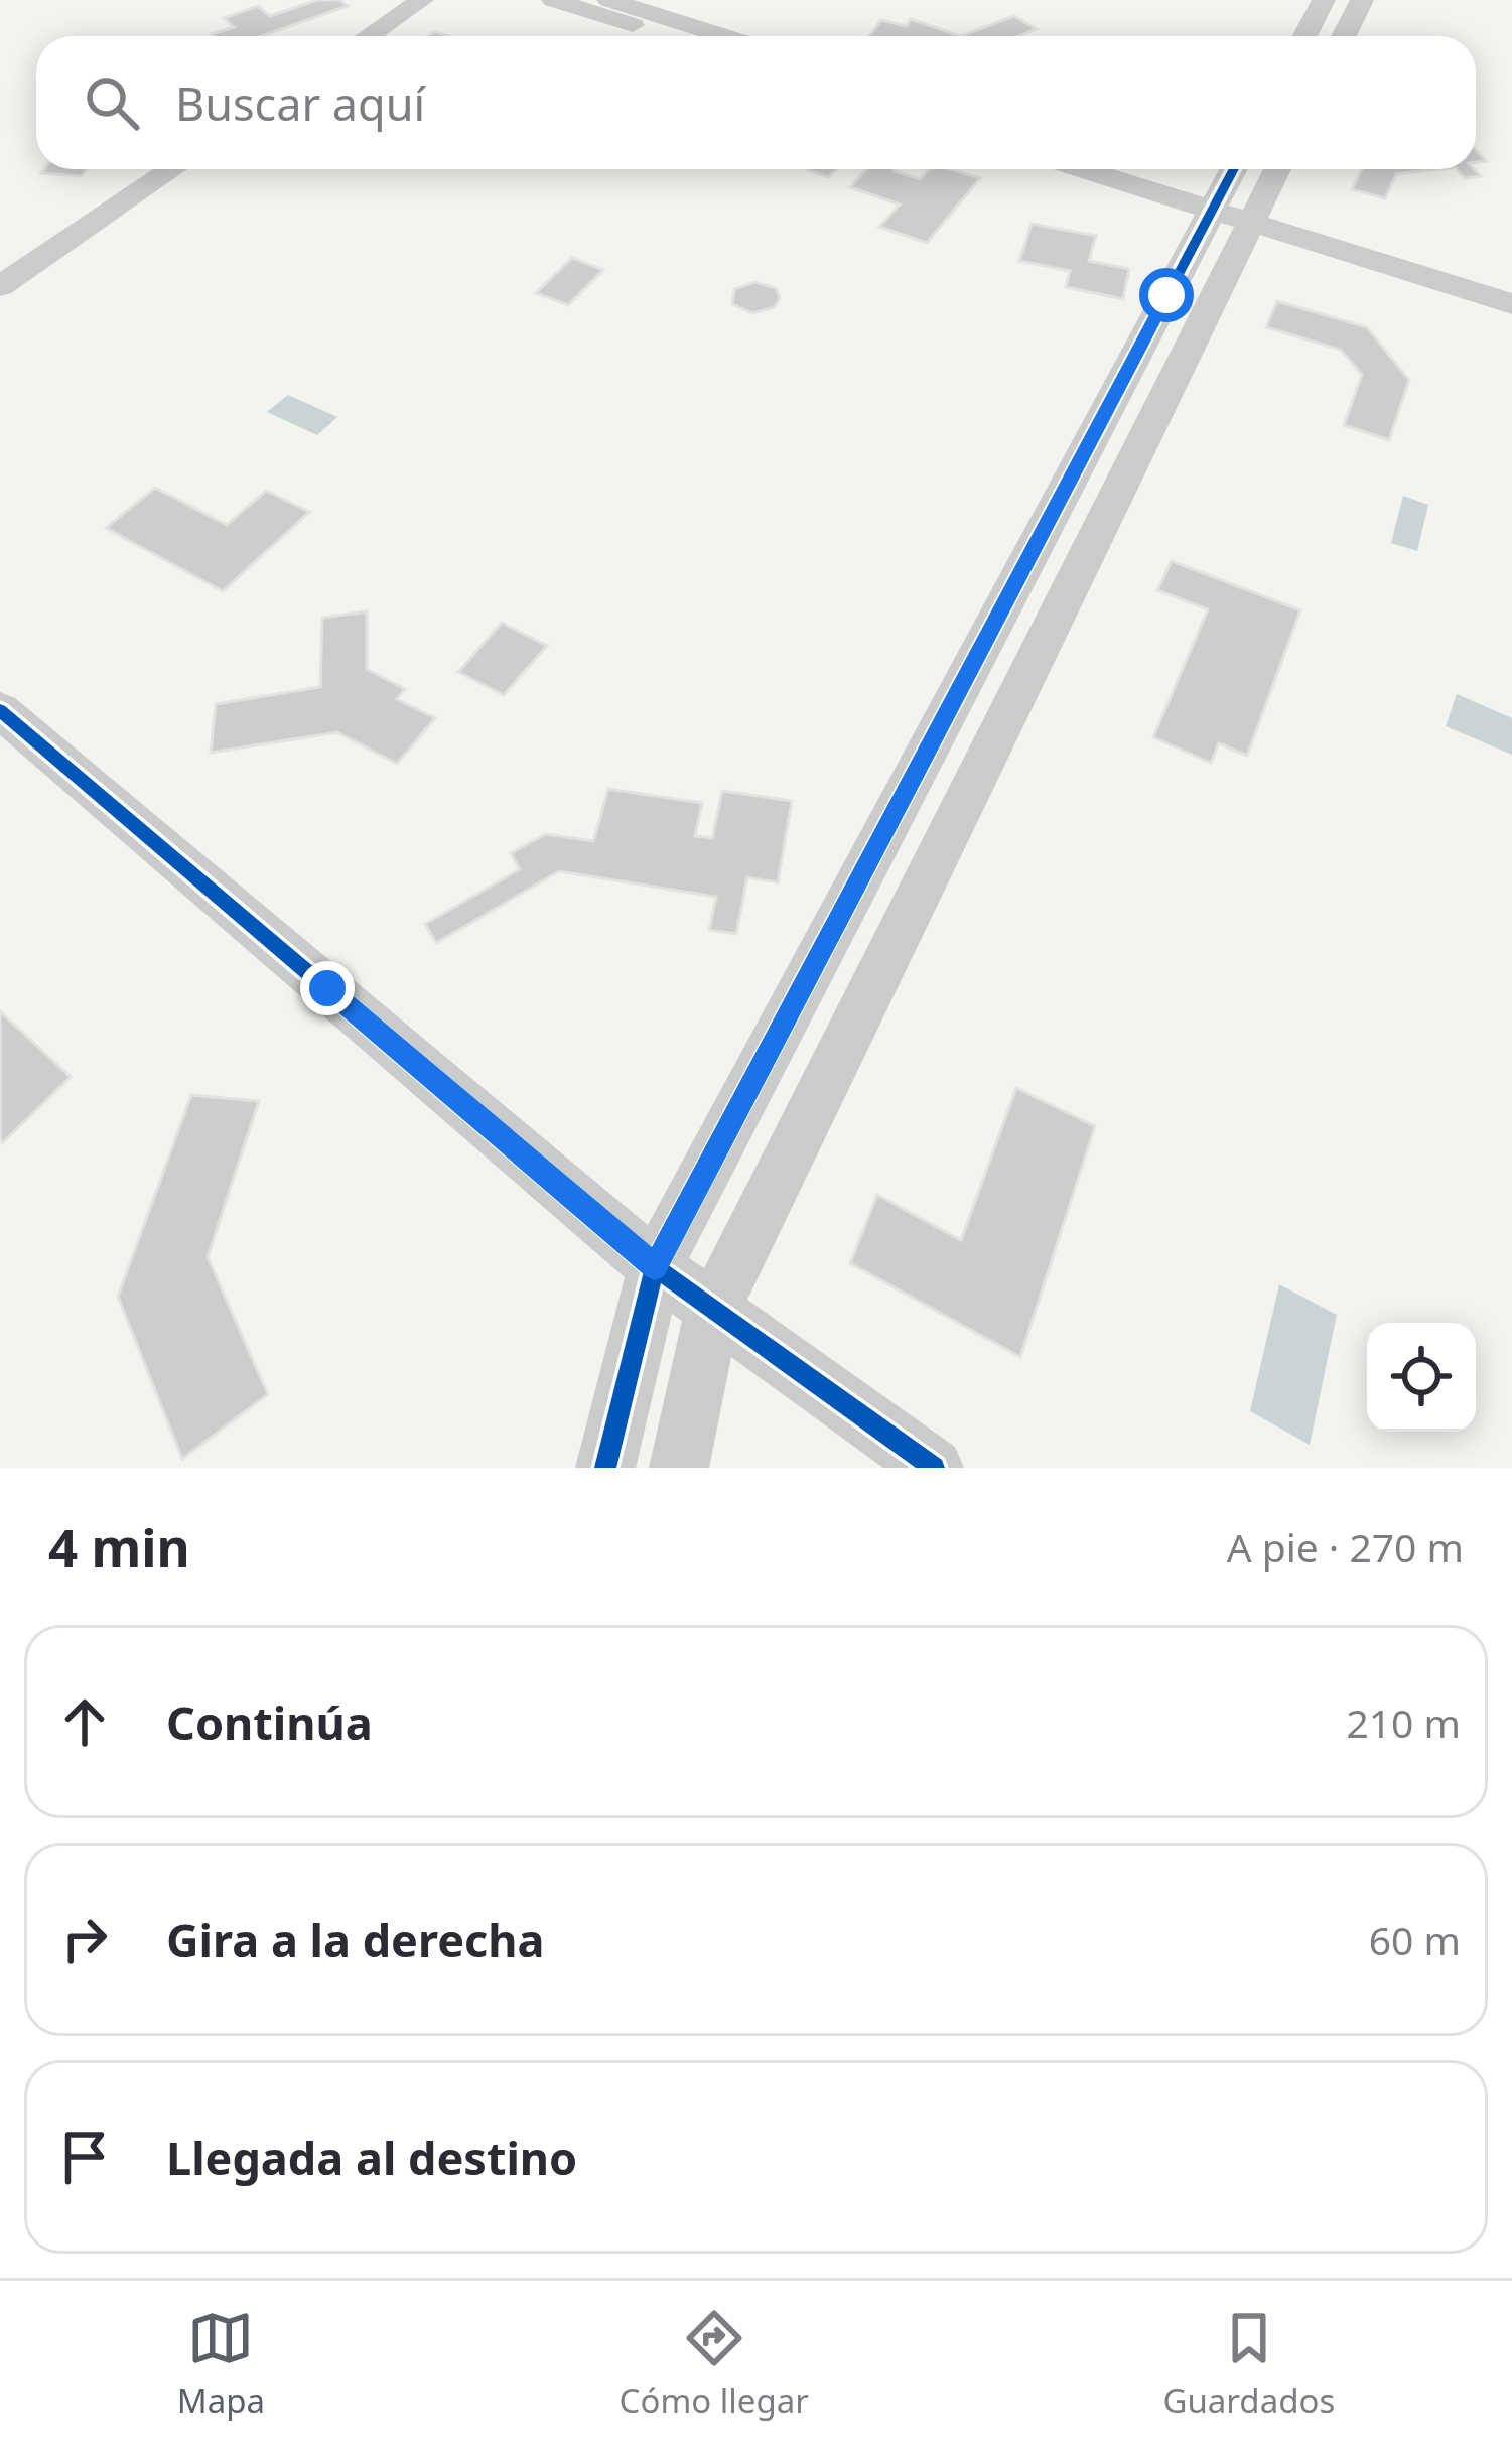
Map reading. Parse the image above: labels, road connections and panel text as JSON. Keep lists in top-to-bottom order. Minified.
{"page":{"search":"Buscar aquí","heading":["4 min","A pie · 270 m"],"list":[["Continúa","210 m"],["Gira a la derecha","60 m"],"Llegada al destino"],"nav":["Mapa","Cómo llegar","Guardados"]}}
